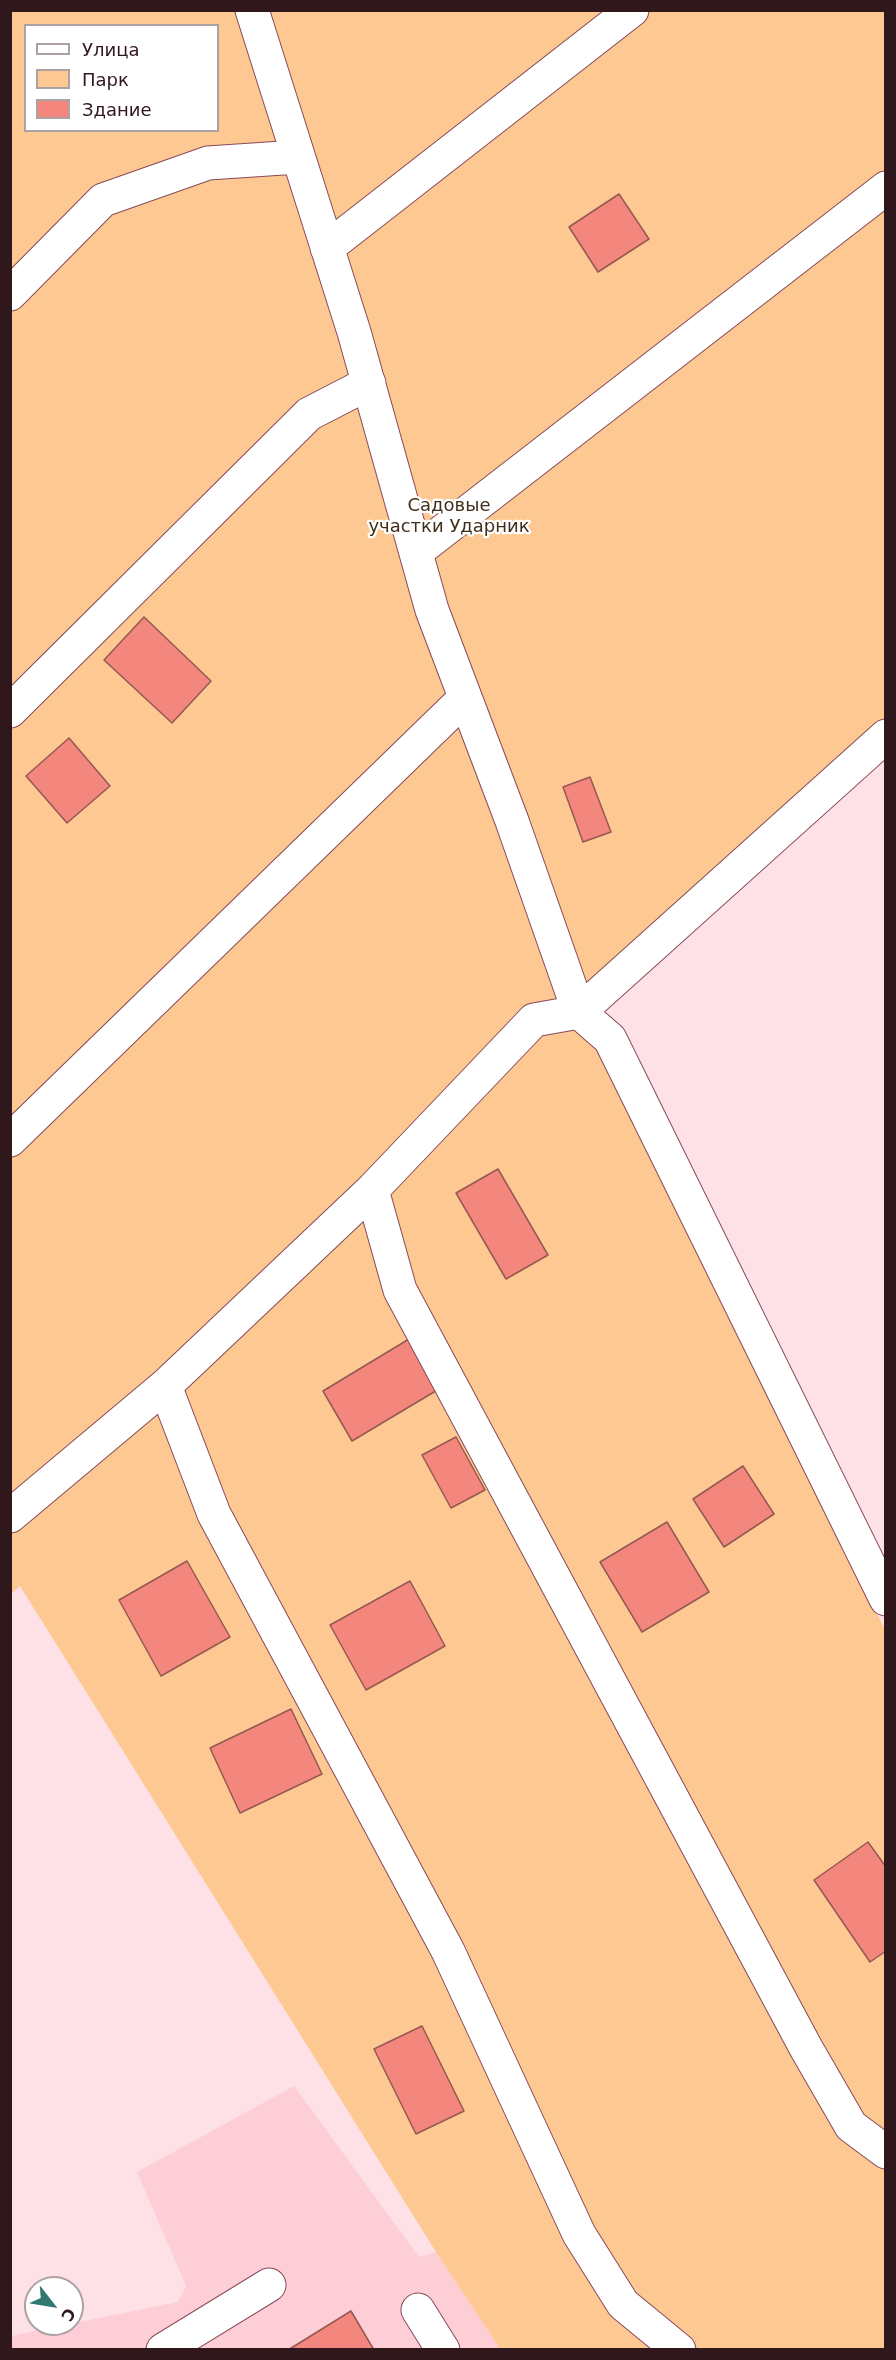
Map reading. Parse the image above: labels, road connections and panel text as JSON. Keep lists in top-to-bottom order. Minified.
{"parks":["Садовые участки Ударник"],"legend":["Улица","Парк","Здание"],"north":"bottom right"}
